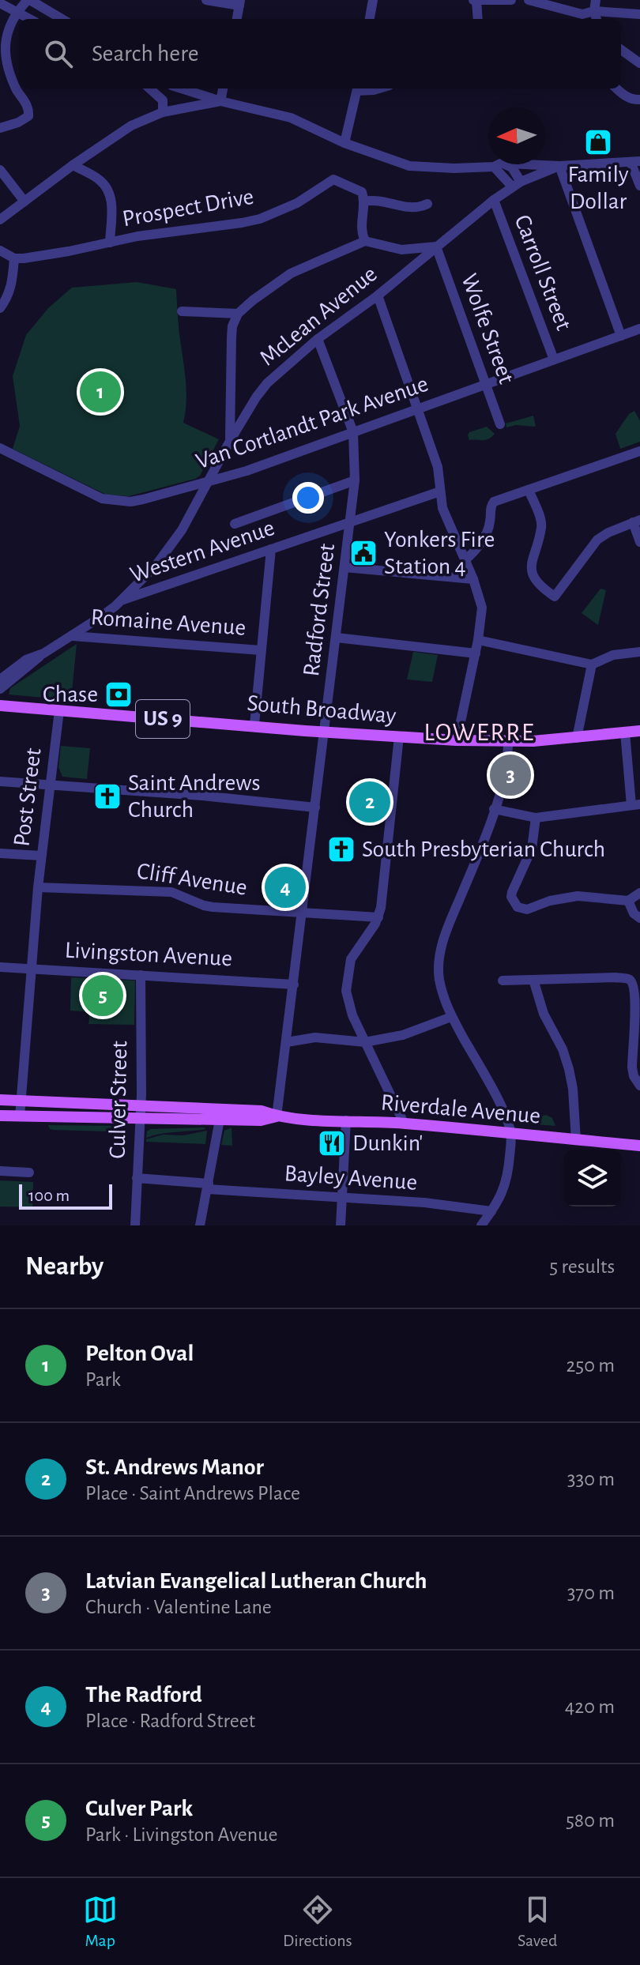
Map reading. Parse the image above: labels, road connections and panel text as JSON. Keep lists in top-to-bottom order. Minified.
{"streets":{"main road":["South Broadway","US 9","Riverdale Avenue"],"street":["Prospect Drive","Carroll Street","McLean Avenue","Wolfe Street","Van Cortlandt Park Avenue","Western Avenue","Radford Street","Romaine Avenue","Post Street","Cliff Avenue","Livingston Avenue","Culver Street","Bayley Avenue"]},"crossings":[["Carroll Street","McLean Avenue"],["Carroll Street","Van Cortlandt Park Avenue"],["McLean Avenue","Wolfe Street"],["McLean Avenue","Van Cortlandt Park Avenue"],["McLean Avenue","Western Avenue"],["McLean Avenue","Radford Street"],["McLean Avenue","Romaine Avenue"],["Wolfe Street","Van Cortlandt Park Avenue"],["Van Cortlandt Park Avenue","Radford Street"],["Western Avenue","Radford Street"],["Radford Street","South Broadway"],["Radford Street","Cliff Avenue"],["Radford Street","Livingston Avenue"],["Radford Street","Riverdale Avenue"],["South Broadway","Post Street"],["Post Street","Cliff Avenue"],["Post Street","Livingston Avenue"],["Post Street","Riverdale Avenue"],["Livingston Avenue","Culver Street"],["Culver Street","Riverdale Avenue"],["Culver Street","Bayley Avenue"]],"districts":["LOWERRE"],"places":{"shop":["Family Dollar"],"public building":["Yonkers Fire Station 4"],"bank":["Chase"],"church":["Saint Andrews Church","South Presbyterian Church"],"restaurant":["Dunkin'"]},"scale_bar":"100 m","north":"left","page":{"search":"Search here","pins":["1","3","2","4","5"],"scale":"100 m","heading":["Nearby","5 results"],"list":[{"mark":"1","name":"Pelton Oval","note":"Park","value":"250 m"},{"mark":"2","name":"St. Andrews Manor","note":"Place · Saint Andrews Place","value":"330 m"},{"mark":"3","name":"Latvian Evangelical Lutheran Church","note":"Church · Valentine Lane","value":"370 m"},{"mark":"4","name":"The Radford","note":"Place · Radford Street","value":"420 m"},{"mark":"5","name":"Culver Park","note":"Park · Livingston Avenue","value":"580 m"}],"nav":["Map","Directions","Saved"]}}
